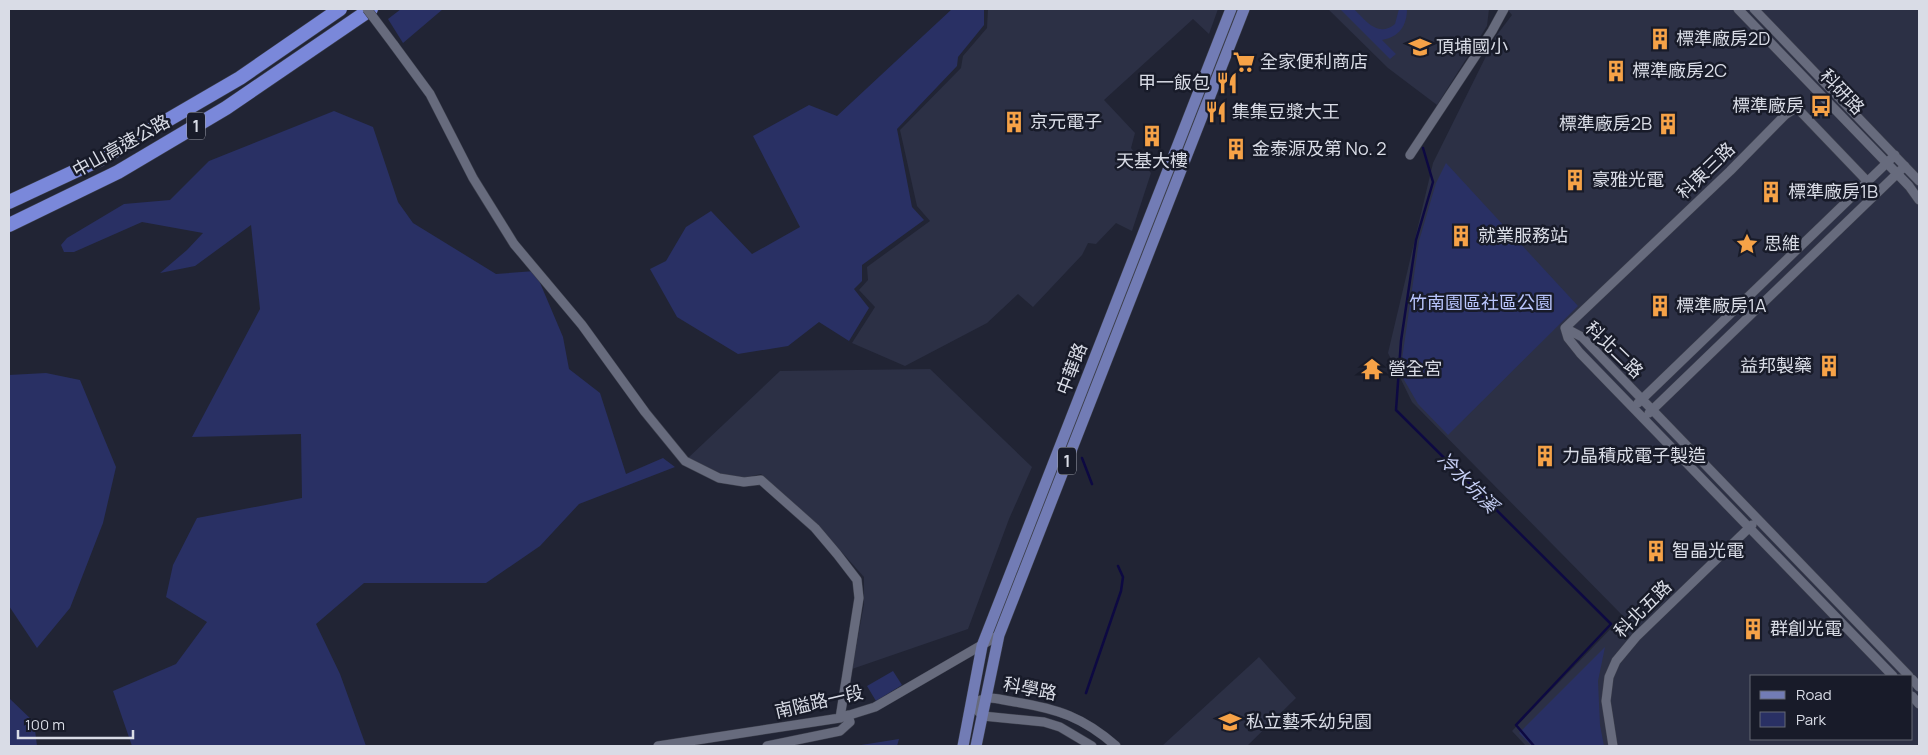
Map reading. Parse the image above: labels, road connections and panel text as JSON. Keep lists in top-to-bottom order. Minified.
{"streets":{"highway":["1","中山高速公路"],"main road":["中華路"],"street":["科研路","科東三路","科北二路","科北五路","科學路","南隘路一段"]},"crossings":[["科東三路","科北二路"],["科北二路","科北五路"],["中華路","科學路"],["中華路","南隘路一段"]],"water":["冷水坑溪"],"parks":["竹南園區社區公園"],"places":{"building":["標準廠房2D","標準廠房2C","京元電子","標準廠房2B","天基大樓","金泰源及第 No. 2","豪雅光電","標準廠房1B","就業服務站","標準廠房1A","益邦製藥","力晶積成電子製造","智晶光電","群創光電"],"school or university":["頂埔國小","私立藝禾幼兒園"],"supermarket":["全家便利商店"],"restaurant":["甲一飯包","集集豆漿大王"],"bus stop":["標準廠房"],"place":["思維"],"temple":["營全宮"]},"legend":["Road","Park"],"scale_bar":"100 m"}
